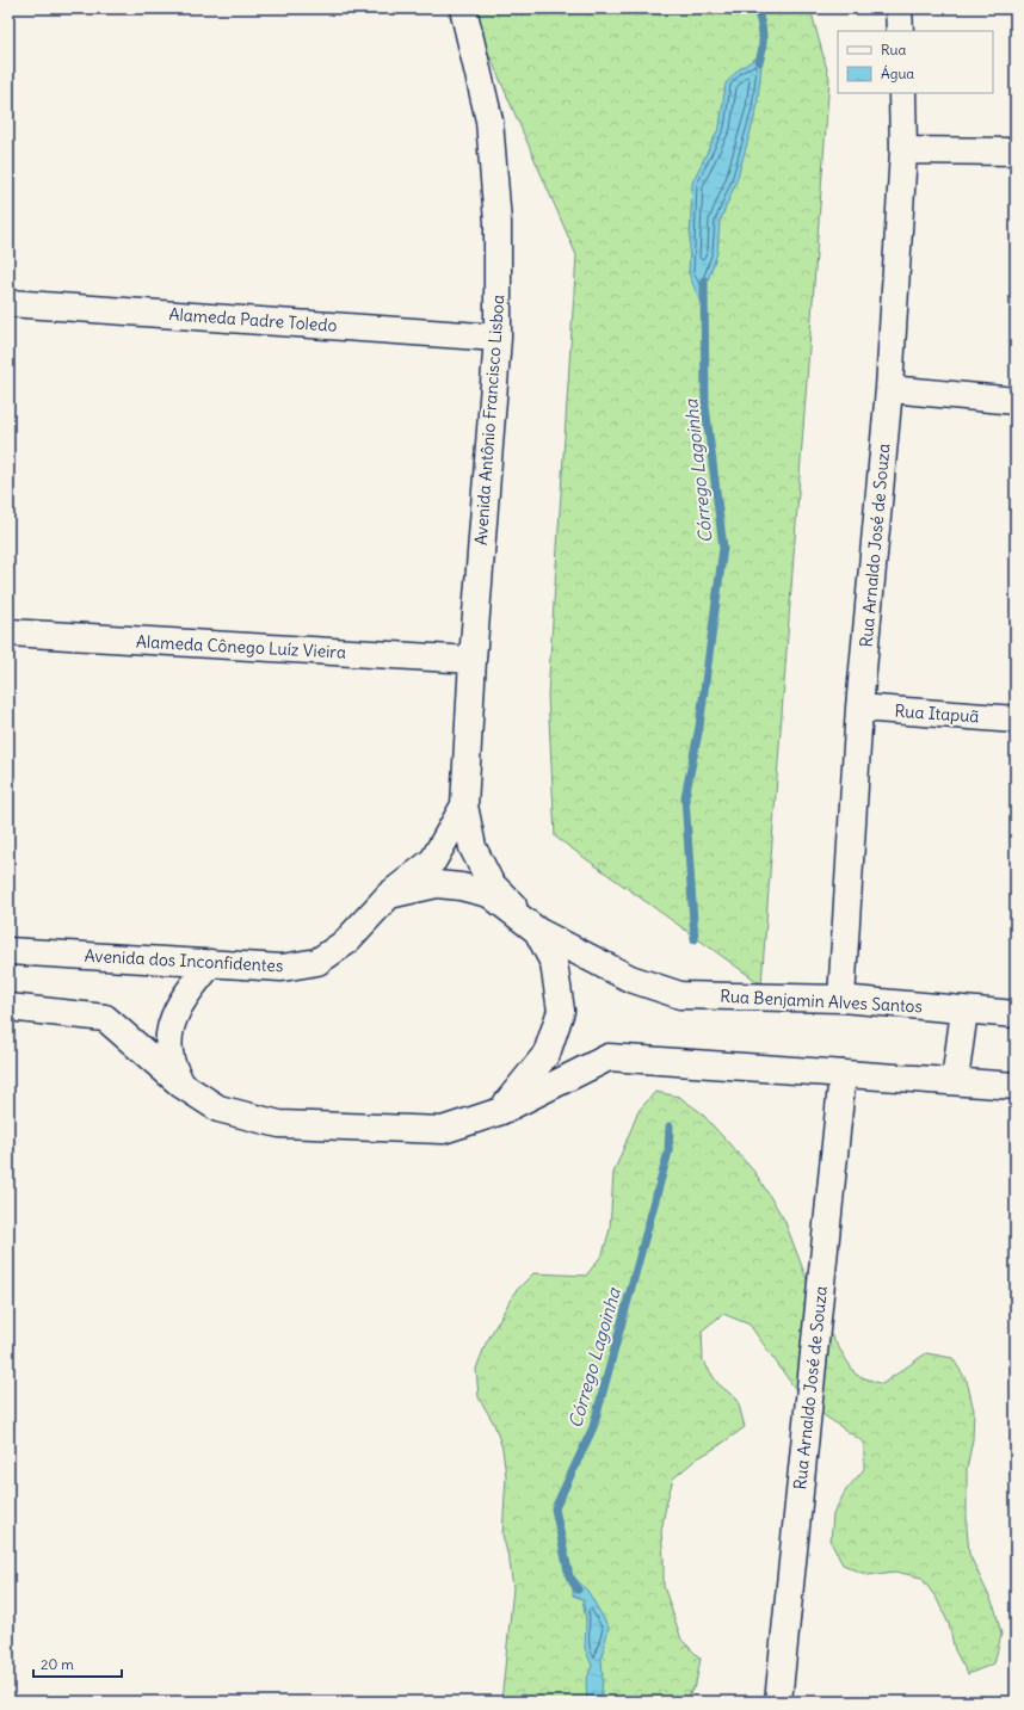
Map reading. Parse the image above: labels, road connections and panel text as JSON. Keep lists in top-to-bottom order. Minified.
{"streets":{"street":["Alameda Padre Toledo","Avenida Antônio Francisco Lisboa","Rua Arnaldo José de Souza","Alameda Cônego Luíz Vieira","Rua Itapuã","Avenida dos Inconfidentes","Rua Benjamin Alves Santos"]},"crossings":[["Alameda Padre Toledo","Avenida Antônio Francisco Lisboa"],["Avenida Antônio Francisco Lisboa","Alameda Cônego Luíz Vieira"],["Avenida Antônio Francisco Lisboa","Avenida dos Inconfidentes"],["Rua Arnaldo José de Souza","Rua Itapuã"],["Rua Arnaldo José de Souza","Rua Benjamin Alves Santos"]],"water":["Córrego Lagoinha"],"legend":["Rua","Água"],"scale_bar":"20 m"}
